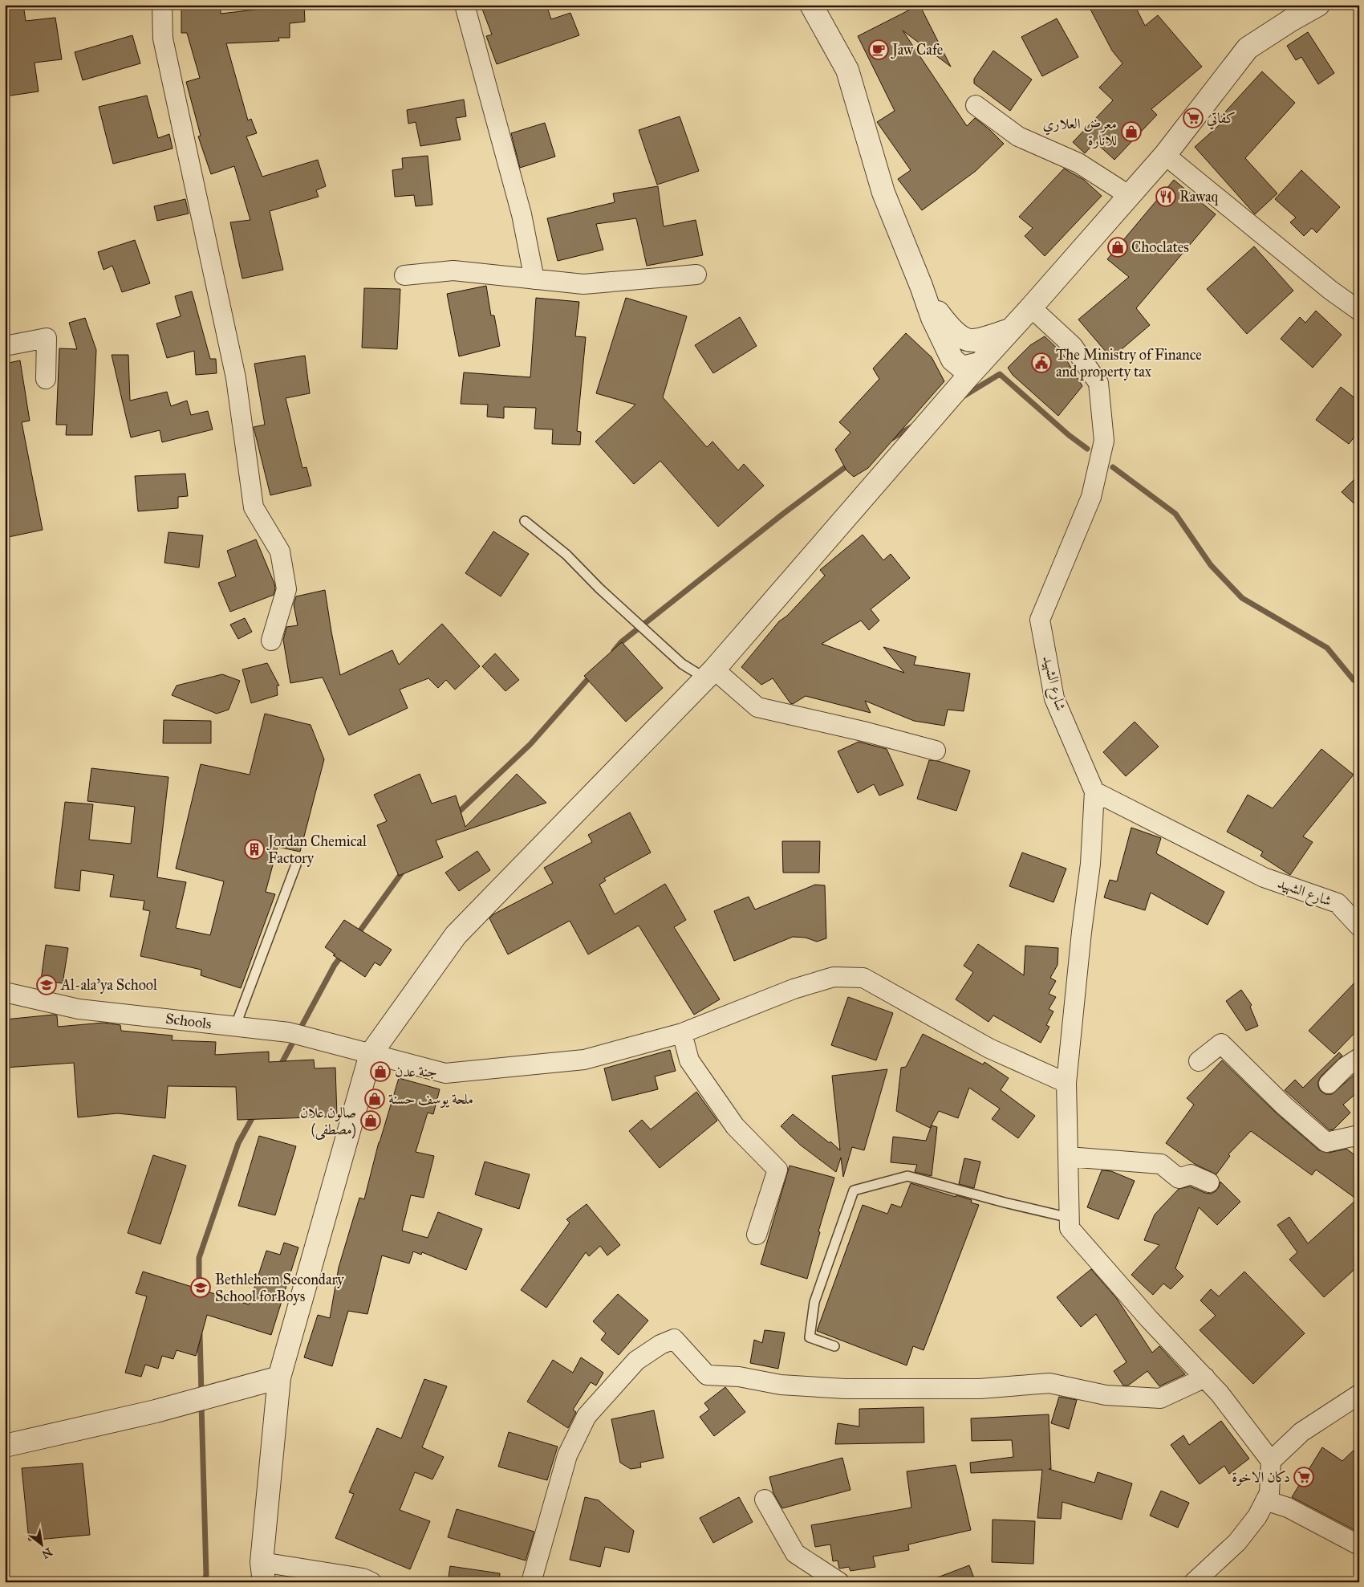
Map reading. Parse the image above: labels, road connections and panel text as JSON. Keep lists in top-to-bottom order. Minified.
{"streets":{"street":["شارع الشهيد","Schools"]},"places":{"cafe":["Jaw Cafe"],"supermarket":["كفاتي","دكان الاخوة"],"shop":["معرض العلاري للانارة","Choclates","جنة عدن","ملحة يوسف حسنة","صالون علان (مصطفى)"],"restaurant":["Rawaq"],"public building":["The Ministry of Finance and property tax"],"building":["Jordan Chemical Factory"],"school or university":["Al-ala'ya School","Bethlehem Secondary School forBoys"]},"north":"bottom right"}
